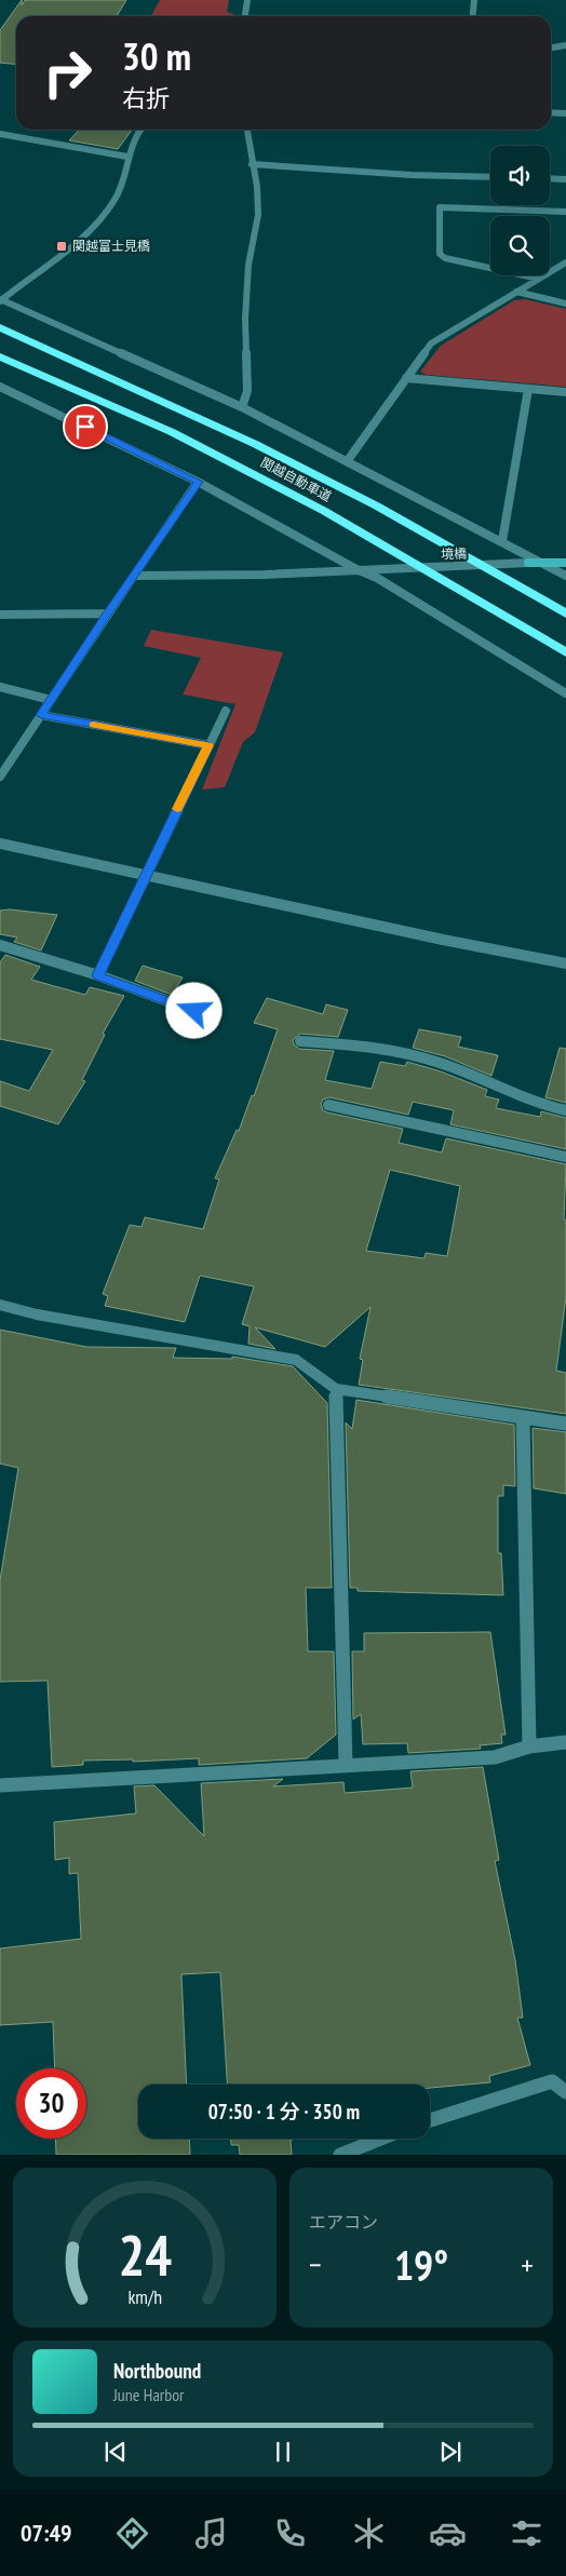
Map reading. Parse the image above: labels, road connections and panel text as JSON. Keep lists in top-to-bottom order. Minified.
{"streets":{"highway":["関越自動車道"],"street":["境橋"]},"places":{"transit":["関越富士見橋"]},"page":{"turn":["30 m","右折"],"limit":"30","trip":"07:50 · 1 分 · 350 m","tile":"エアコン","heat":["−","19°","+"],"song":["Northbound","June Harbor"],"tabs":"07:49","gauge":["24","km/h"]}}
